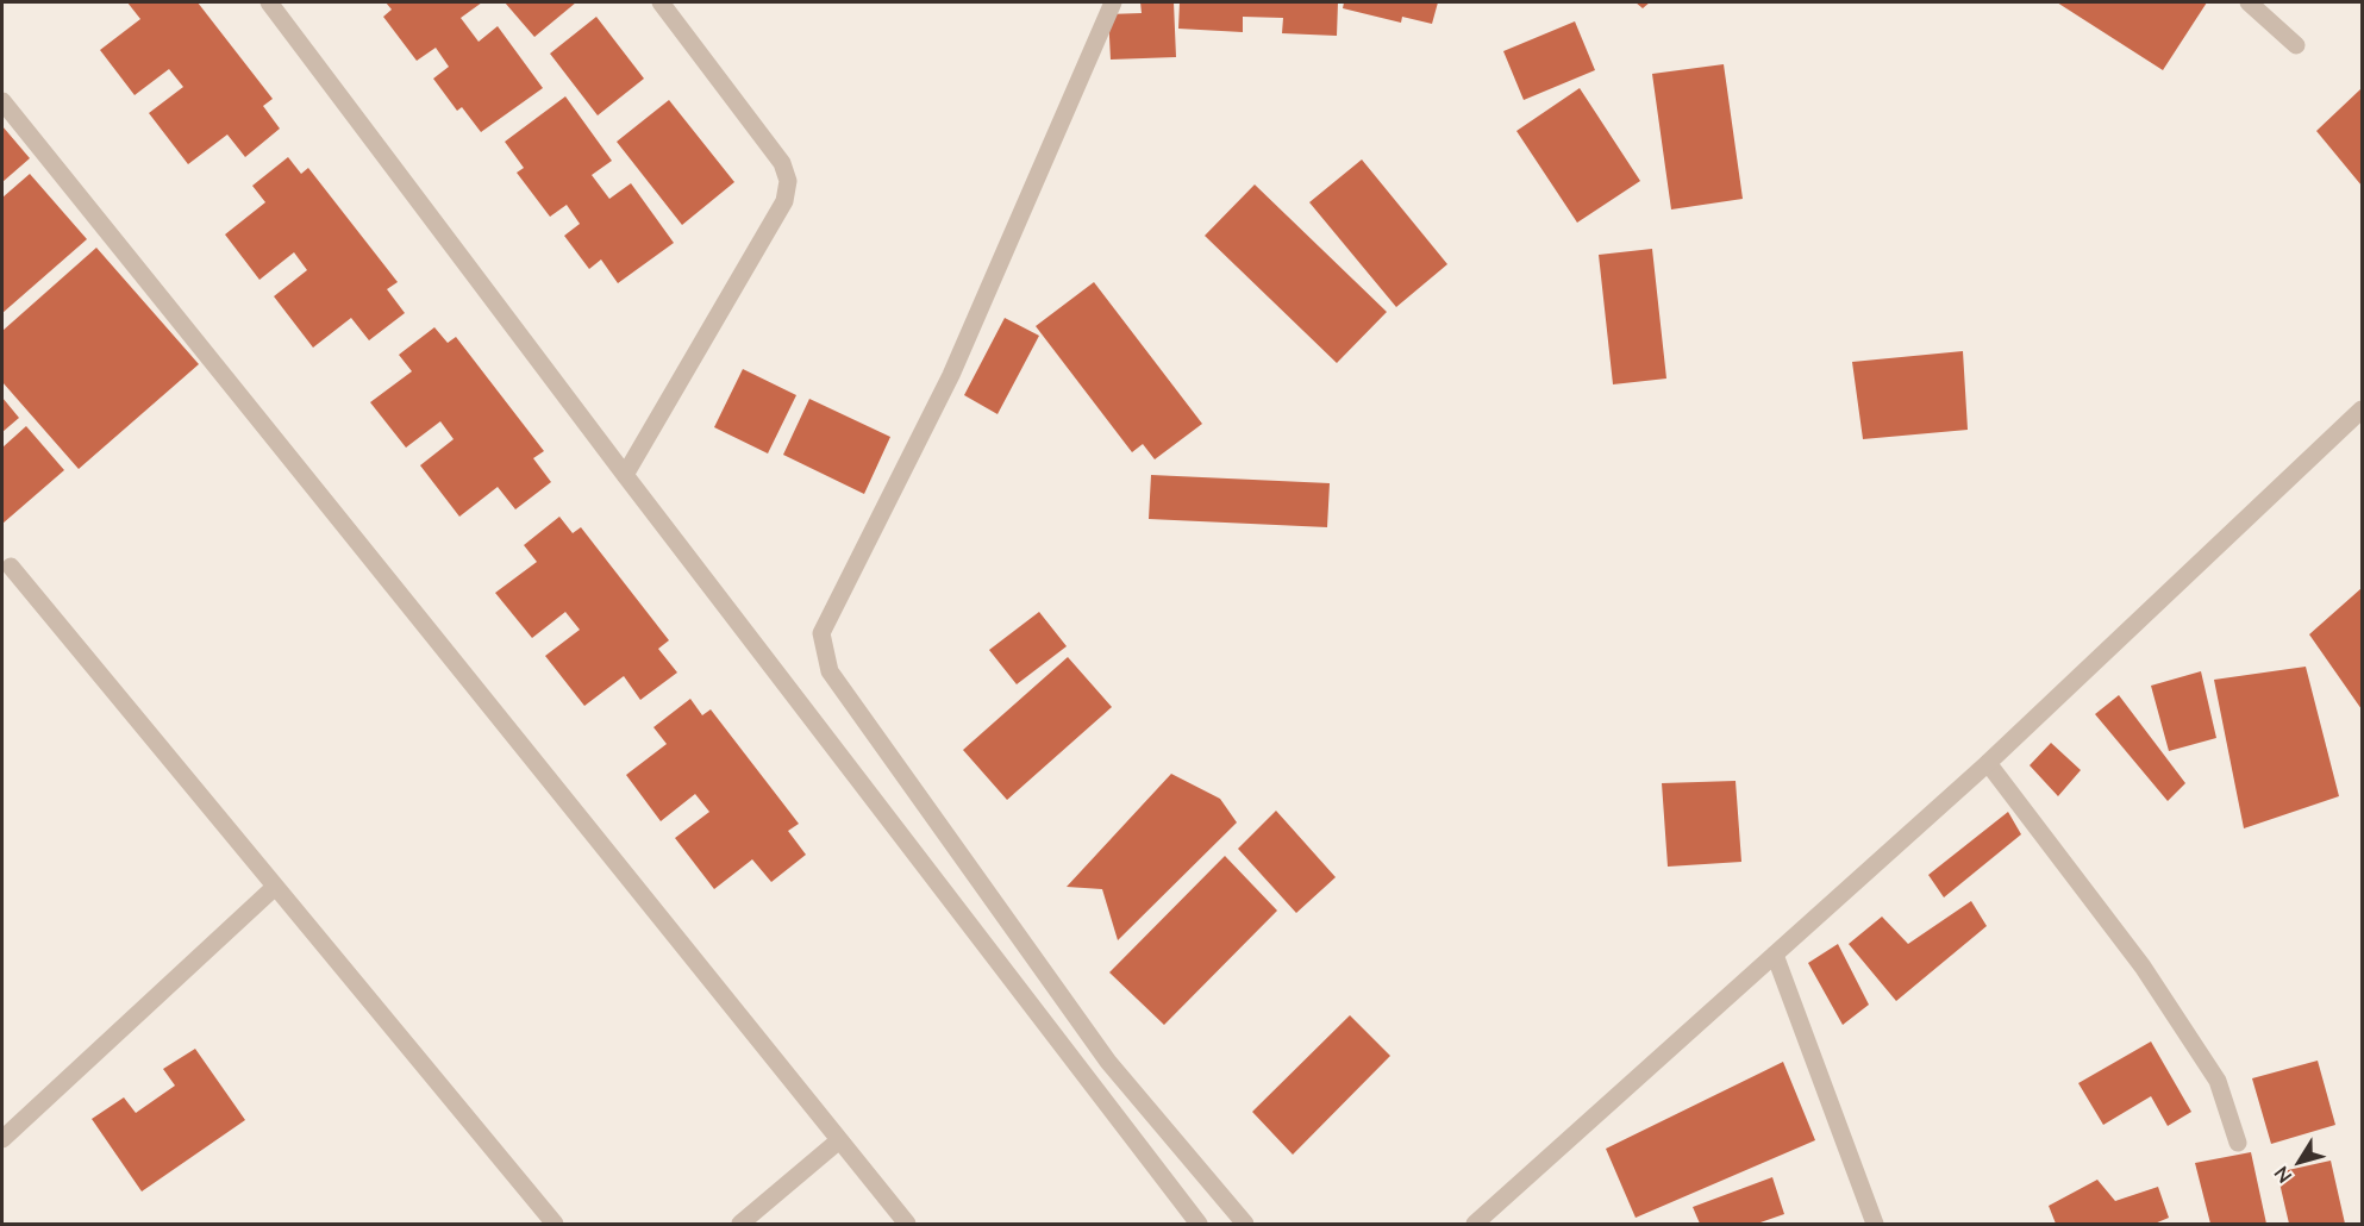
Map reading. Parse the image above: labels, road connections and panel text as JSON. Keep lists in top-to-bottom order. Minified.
{"north":"bottom left"}
